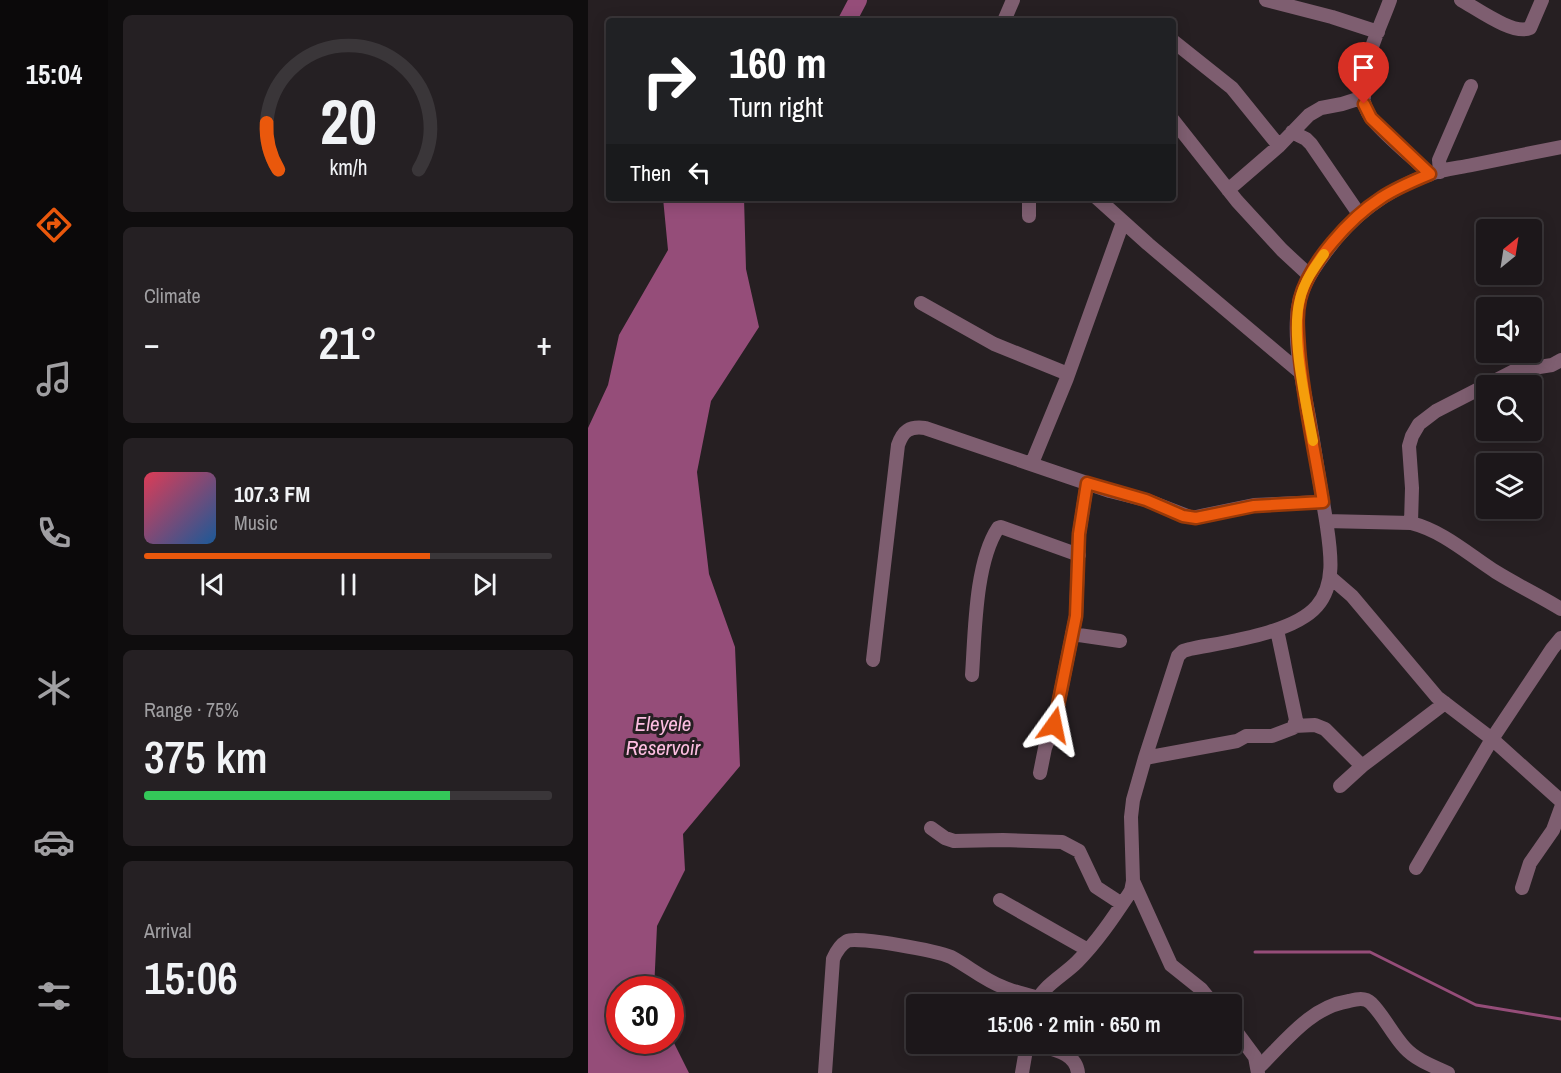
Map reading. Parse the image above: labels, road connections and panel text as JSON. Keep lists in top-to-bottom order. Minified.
{"water":["Eleyele Reservoir"],"north":"top right","page":{"tabs":"15:04","turn":["160 m","Turn right"],"then":"Then","tile":["Climate",["Range · 75%","375 km"],["Arrival","15:06"]],"heat":["−","21°","+"],"song":["107.3 FM","Music"],"limit":"30","trip":"15:06 · 2 min · 650 m","gauge":["20","km/h"]}}
